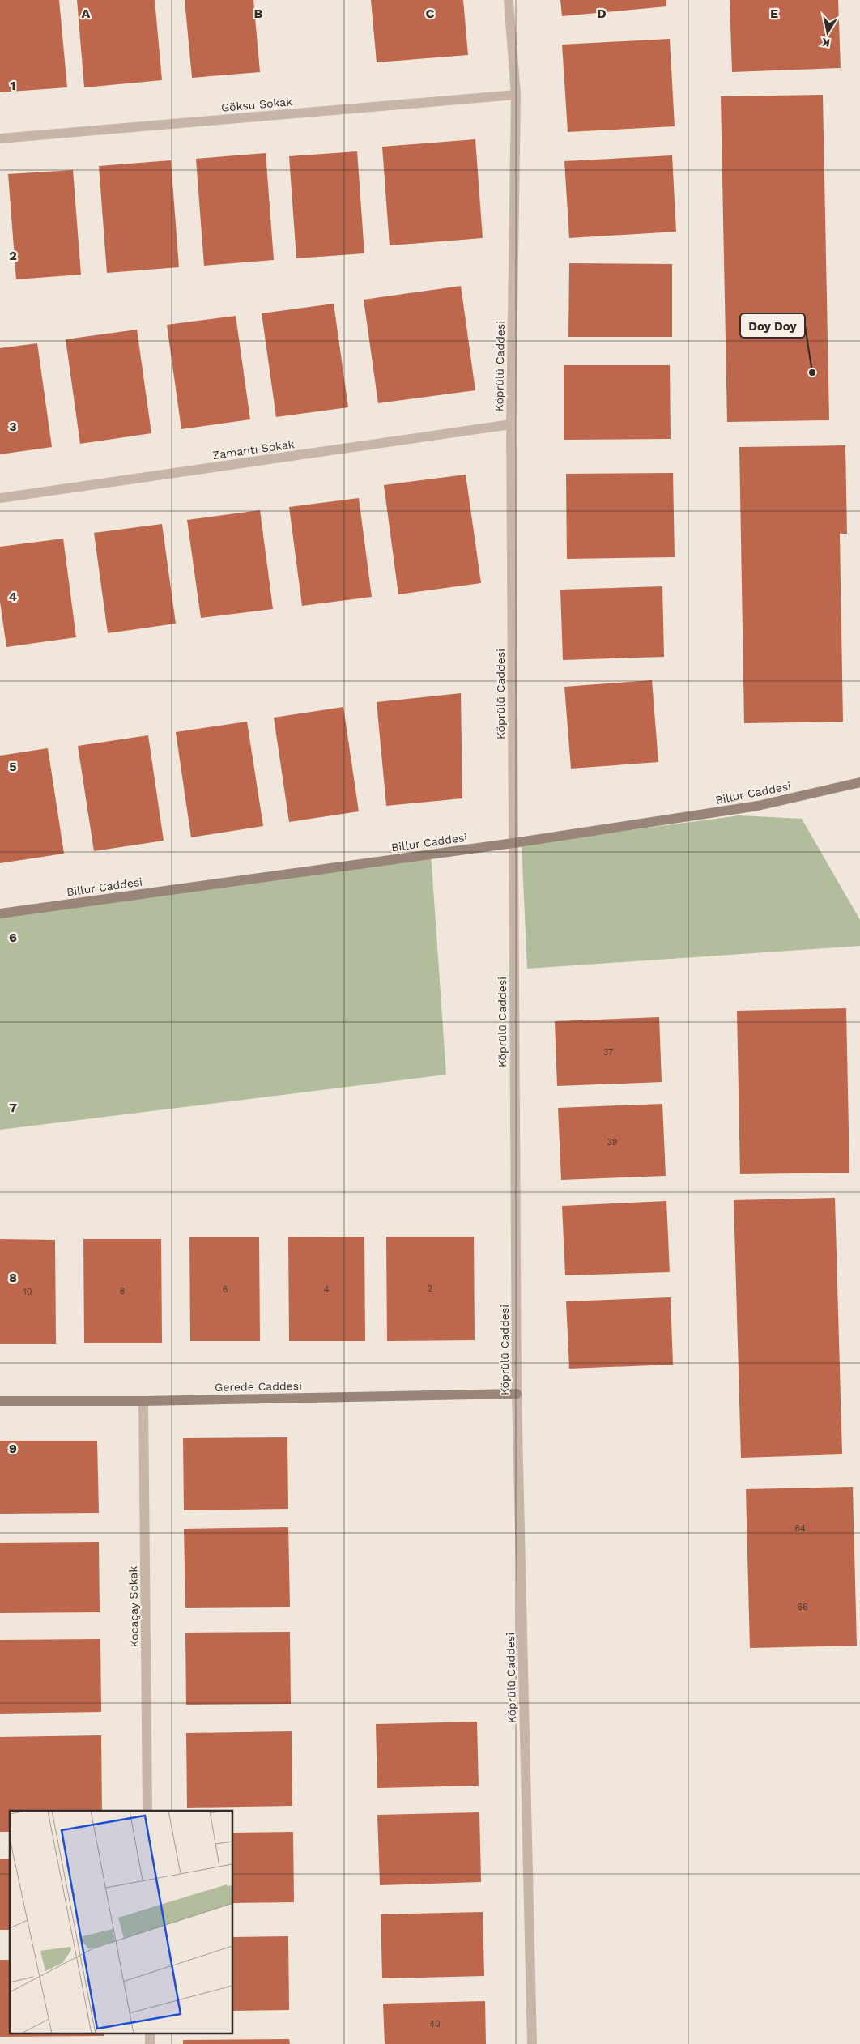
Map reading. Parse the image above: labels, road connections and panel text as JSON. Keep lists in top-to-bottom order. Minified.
{"streets":{"street":["Göksu Sokak","Köprülü Caddesi","Zamantı Sokak","Billur Caddesi","Gerede Caddesi","Kocaçay Sokak"]},"crossings":[["Göksu Sokak","Köprülü Caddesi"],["Köprülü Caddesi","Zamantı Sokak"],["Köprülü Caddesi","Billur Caddesi"],["Köprülü Caddesi","Gerede Caddesi"],["Gerede Caddesi","Kocaçay Sokak"]],"places":["Doy Doy"],"house_numbers":["37","39","2","6","4","8","10","64","66","40"],"north":"bottom","grid":{"columns":["A","B","C","D","E"],"rows":["1","2","3","4","5","6","7","8","9"]}}
